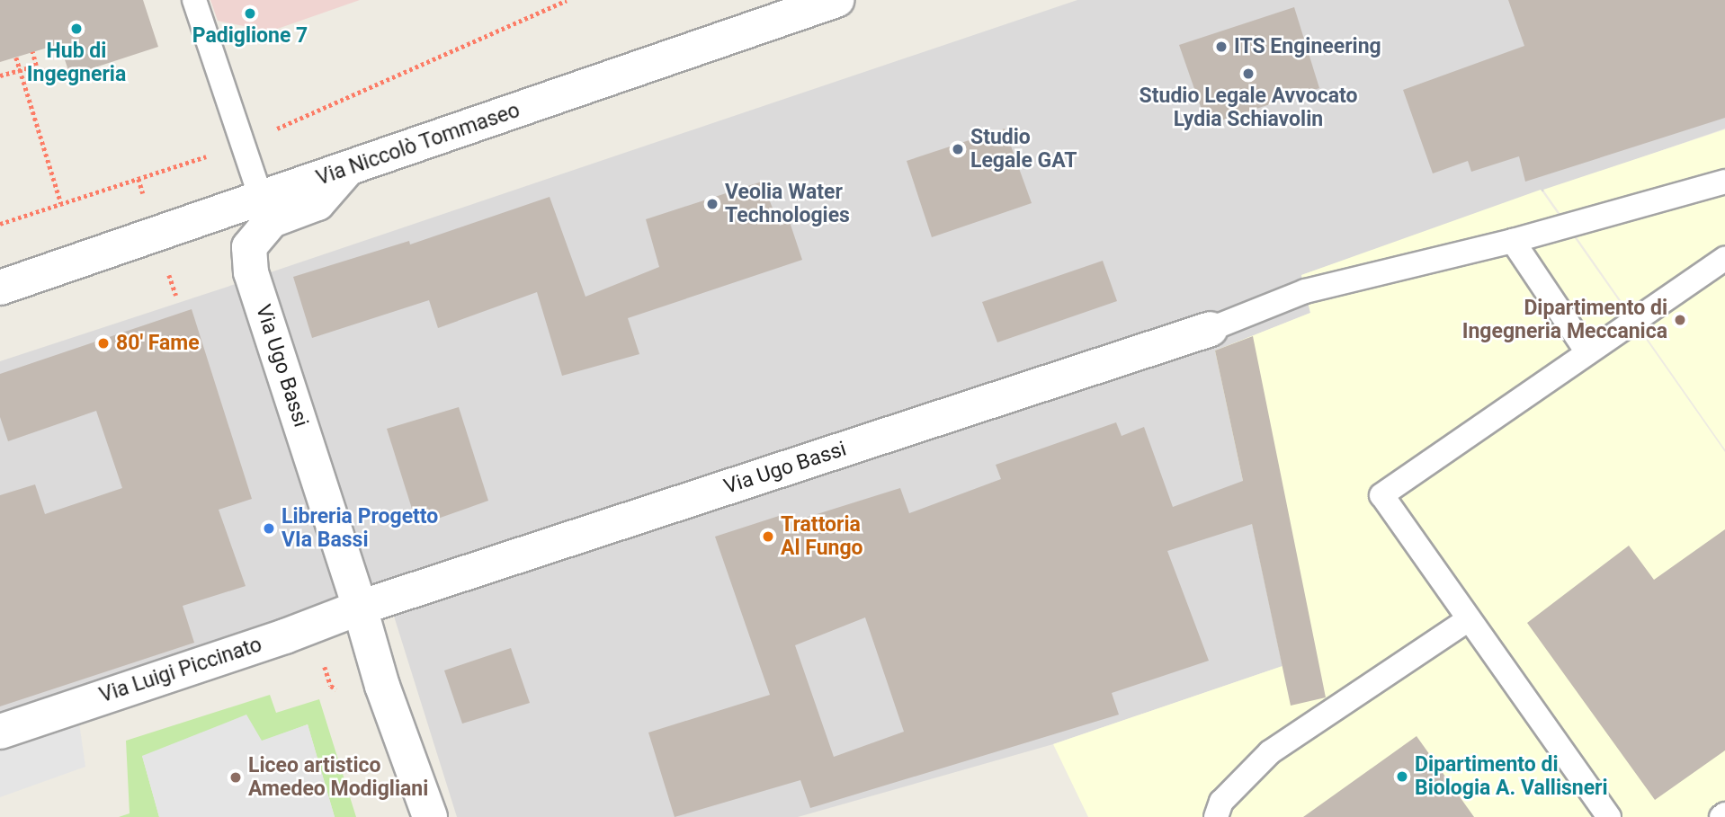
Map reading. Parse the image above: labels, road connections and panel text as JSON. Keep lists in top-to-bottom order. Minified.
{"streets":{"street":["Via Niccolò Tommaseo","Via Ugo Bassi","Via Luigi Piccinato"]},"crossings":[["Via Niccolò Tommaseo","Via Ugo Bassi"],["Via Ugo Bassi","Via Luigi Piccinato"]],"places":["Padiglione 7","Hub di Ingegneria","ITS Engineering","Studio Legale Avvocato Lydia Schiavolin","Studio Legale GAT","Veolia Water Technologies","Dipartimento di Ingegneria Meccanica","80' Fame","Libreria Progetto VIa Bassi","Trattoria Al Fungo","Dipartimento di Biologia A. Vallisneri","Liceo artistico Amedeo Modigliani"]}
